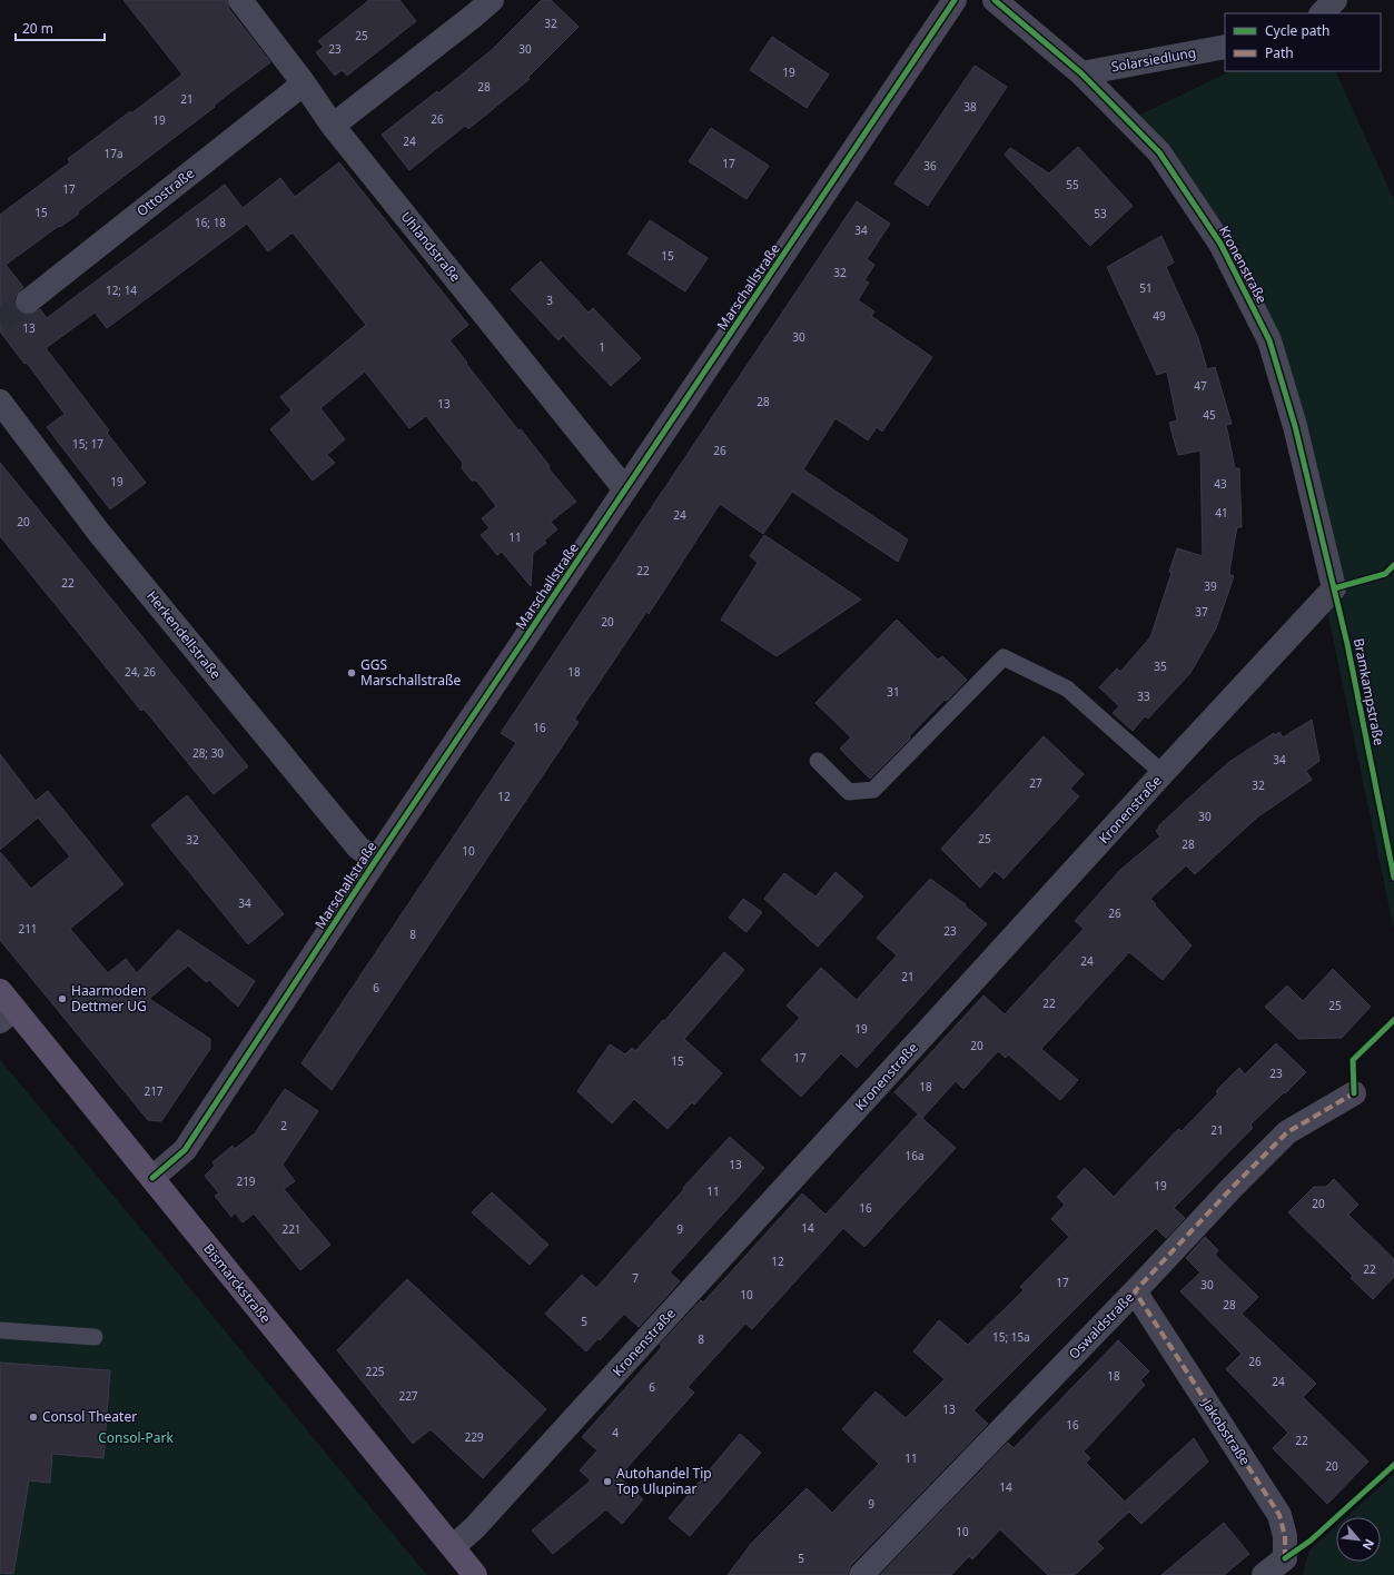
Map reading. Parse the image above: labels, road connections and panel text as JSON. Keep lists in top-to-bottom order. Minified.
{"streets":{"main road":["Bismarckstraße"],"street":["Solarsiedlung","Ottostraße","Uhlandstraße","Kronenstraße","Marschallstraße","Herkendellstraße","Oswaldstraße","Jakobstraße"],"cycle path":["Bramkampstraße"]},"crossings":[["Solarsiedlung","Kronenstraße"],["Ottostraße","Uhlandstraße"],["Uhlandstraße","Marschallstraße"],["Kronenstraße","Bismarckstraße"],["Marschallstraße","Herkendellstraße"],["Marschallstraße","Bismarckstraße"],["Oswaldstraße","Jakobstraße"]],"parks":["Consol-Park"],"places":["GGS Marschallstraße","Haarmoden Dettmer UG","Consol Theater","Autohandel Tip Top Ulupinar"],"house_numbers":["32","25","23","30","19","28","21","38","26","19","24","17a","17","36","55","17","15","53","16; 18","34","15","32","51","12; 14","3","49","13","30","1","47","28","13","45","15; 17","26","19","43","41","24","20","11","22","22","39","37","20","35","24, 26","18","31","33","16","28; 30","34","27","32","12","30","25","32","28","10","34","26","211","23","8","24","21","6","22","25","19","20","17","15","23","18","217","2","21","16a","13","219","19","11","20","16","14","221","9","12","22","7","17","30","10","28","5","15; 15a","8","26","225","18","24","6","227","13","16","4","229","22","11","20","14","9","10","5"],"legend":["Cycle path","Path"],"scale_bar":"20 m","north":"bottom right"}
